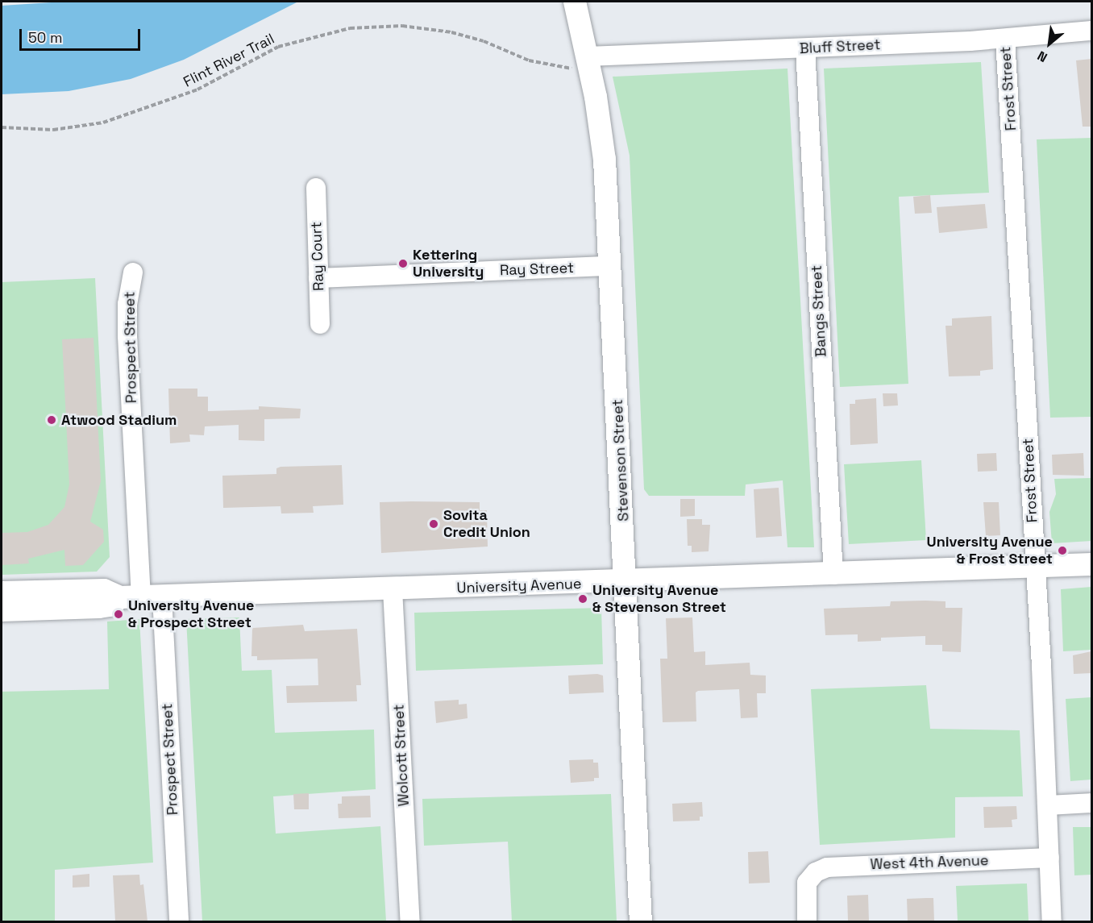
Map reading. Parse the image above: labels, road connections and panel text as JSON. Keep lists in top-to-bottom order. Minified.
{"streets":{"street":["Bluff Street","Frost Street","Ray Court","Ray Street","Bangs Street","Prospect Street","Stevenson Street","University Avenue","Wolcott Street","West 4th Avenue"],"path":["Flint River Trail"]},"crossings":[["Bluff Street","Flint River Trail"],["Bluff Street","Frost Street"],["Bluff Street","Bangs Street"],["Bluff Street","Stevenson Street"],["Flint River Trail","Stevenson Street"],["Frost Street","University Avenue"],["Frost Street","West 4th Avenue"],["Ray Court","Ray Street"],["Ray Street","Stevenson Street"],["Bangs Street","University Avenue"],["Prospect Street","University Avenue"],["Stevenson Street","University Avenue"],["University Avenue","Wolcott Street"]],"places":["Kettering University","Atwood Stadium","Sovita Credit Union","University Avenue & Frost Street","University Avenue & Stevenson Street","University Avenue & Prospect Street"],"scale_bar":"50 m","north":"bottom left"}
